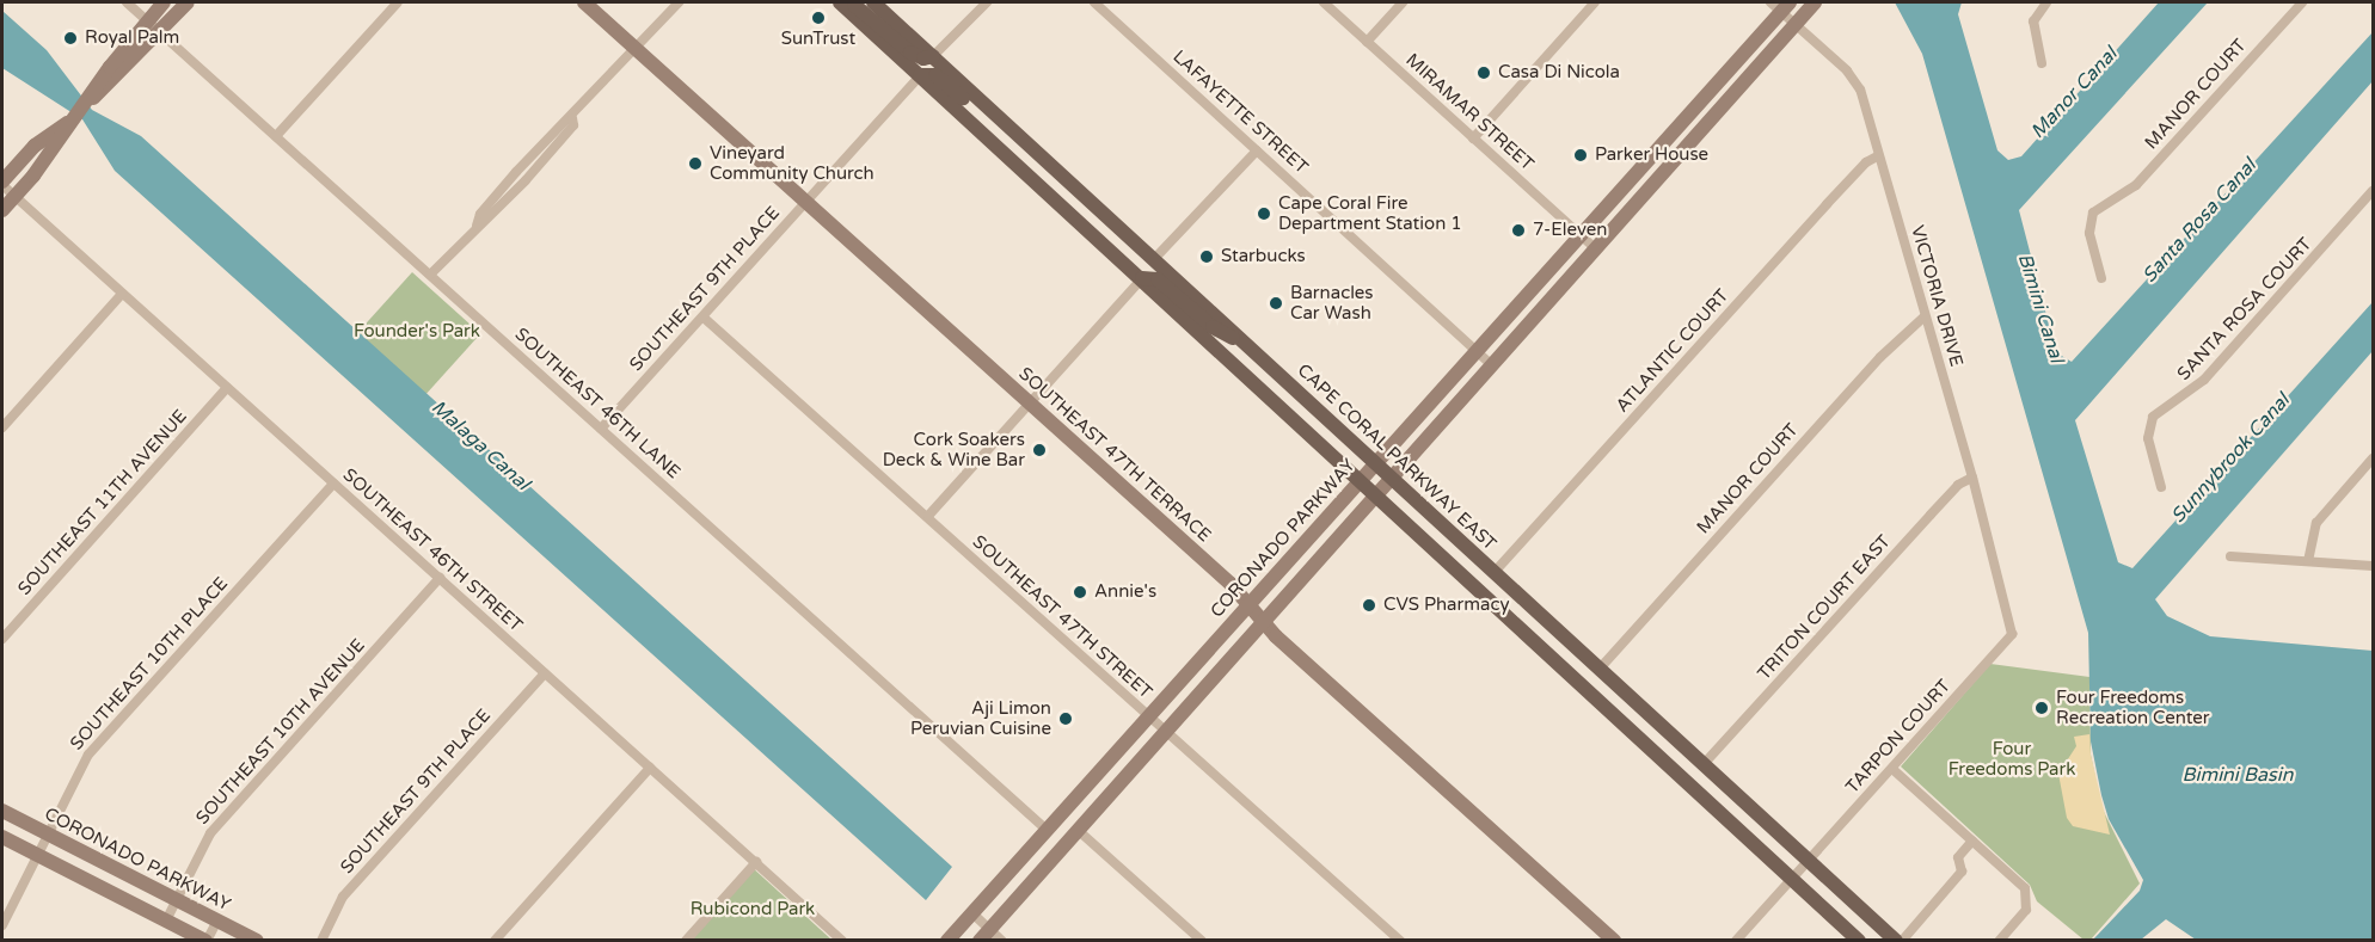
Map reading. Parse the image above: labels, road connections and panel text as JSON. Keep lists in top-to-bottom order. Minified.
{"streets":{"main road":["CAPE CORAL PARKWAY EAST"],"street":["MANOR COURT","LAFAYETTE STREET","MIRAMAR STREET","SOUTHEAST 9TH PLACE","VICTORIA DRIVE","SANTA ROSA COURT","ATLANTIC COURT","SOUTHEAST 46TH LANE","SOUTHEAST 47TH TERRACE","SOUTHEAST 11TH AVENUE","CORONADO PARKWAY","SOUTHEAST 46TH STREET","TRITON COURT EAST","SOUTHEAST 47TH STREET","SOUTHEAST 10TH PLACE","SOUTHEAST 10TH AVENUE","TARPON COURT"]},"crossings":[["MANOR COURT","VICTORIA DRIVE"],["MANOR COURT","CAPE CORAL PARKWAY EAST"],["LAFAYETTE STREET","CORONADO PARKWAY"],["MIRAMAR STREET","CORONADO PARKWAY"],["SOUTHEAST 9TH PLACE","SOUTHEAST 46TH LANE"],["SOUTHEAST 9TH PLACE","SOUTHEAST 47TH TERRACE"],["SOUTHEAST 9TH PLACE","SOUTHEAST 46TH STREET"],["SOUTHEAST 9TH PLACE","SOUTHEAST 47TH STREET"],["VICTORIA DRIVE","ATLANTIC COURT"],["VICTORIA DRIVE","CORONADO PARKWAY"],["VICTORIA DRIVE","TRITON COURT EAST"],["VICTORIA DRIVE","TARPON COURT"],["ATLANTIC COURT","CAPE CORAL PARKWAY EAST"],["SOUTHEAST 46TH LANE","CORONADO PARKWAY"],["SOUTHEAST 47TH TERRACE","CORONADO PARKWAY"],["CAPE CORAL PARKWAY EAST","CORONADO PARKWAY"],["CAPE CORAL PARKWAY EAST","TRITON COURT EAST"],["CAPE CORAL PARKWAY EAST","TARPON COURT"],["SOUTHEAST 11TH AVENUE","SOUTHEAST 46TH STREET"],["CORONADO PARKWAY","SOUTHEAST 47TH STREET"],["CORONADO PARKWAY","SOUTHEAST 10TH PLACE"],["CORONADO PARKWAY","SOUTHEAST 10TH AVENUE"],["SOUTHEAST 46TH STREET","SOUTHEAST 10TH PLACE"],["SOUTHEAST 46TH STREET","SOUTHEAST 10TH AVENUE"]],"water":["Manor Canal","Santa Rosa Canal","Bimini Canal","Malaga Canal","Sunnybrook Canal","Bimini Basin"],"parks":["Founder's Park","Four Freedoms Park","Rubicond Park"],"places":["SunTrust","Royal Palm","Casa Di Nicola","Parker House","Vineyard Community Church","Cape Coral Fire Department Station 1","7-Eleven","Starbucks","Barnacles Car Wash","Cork Soakers Deck & Wine Bar","Annie's","CVS Pharmacy","Four Freedoms Recreation Center","Aji Limon Peruvian Cuisine"]}
